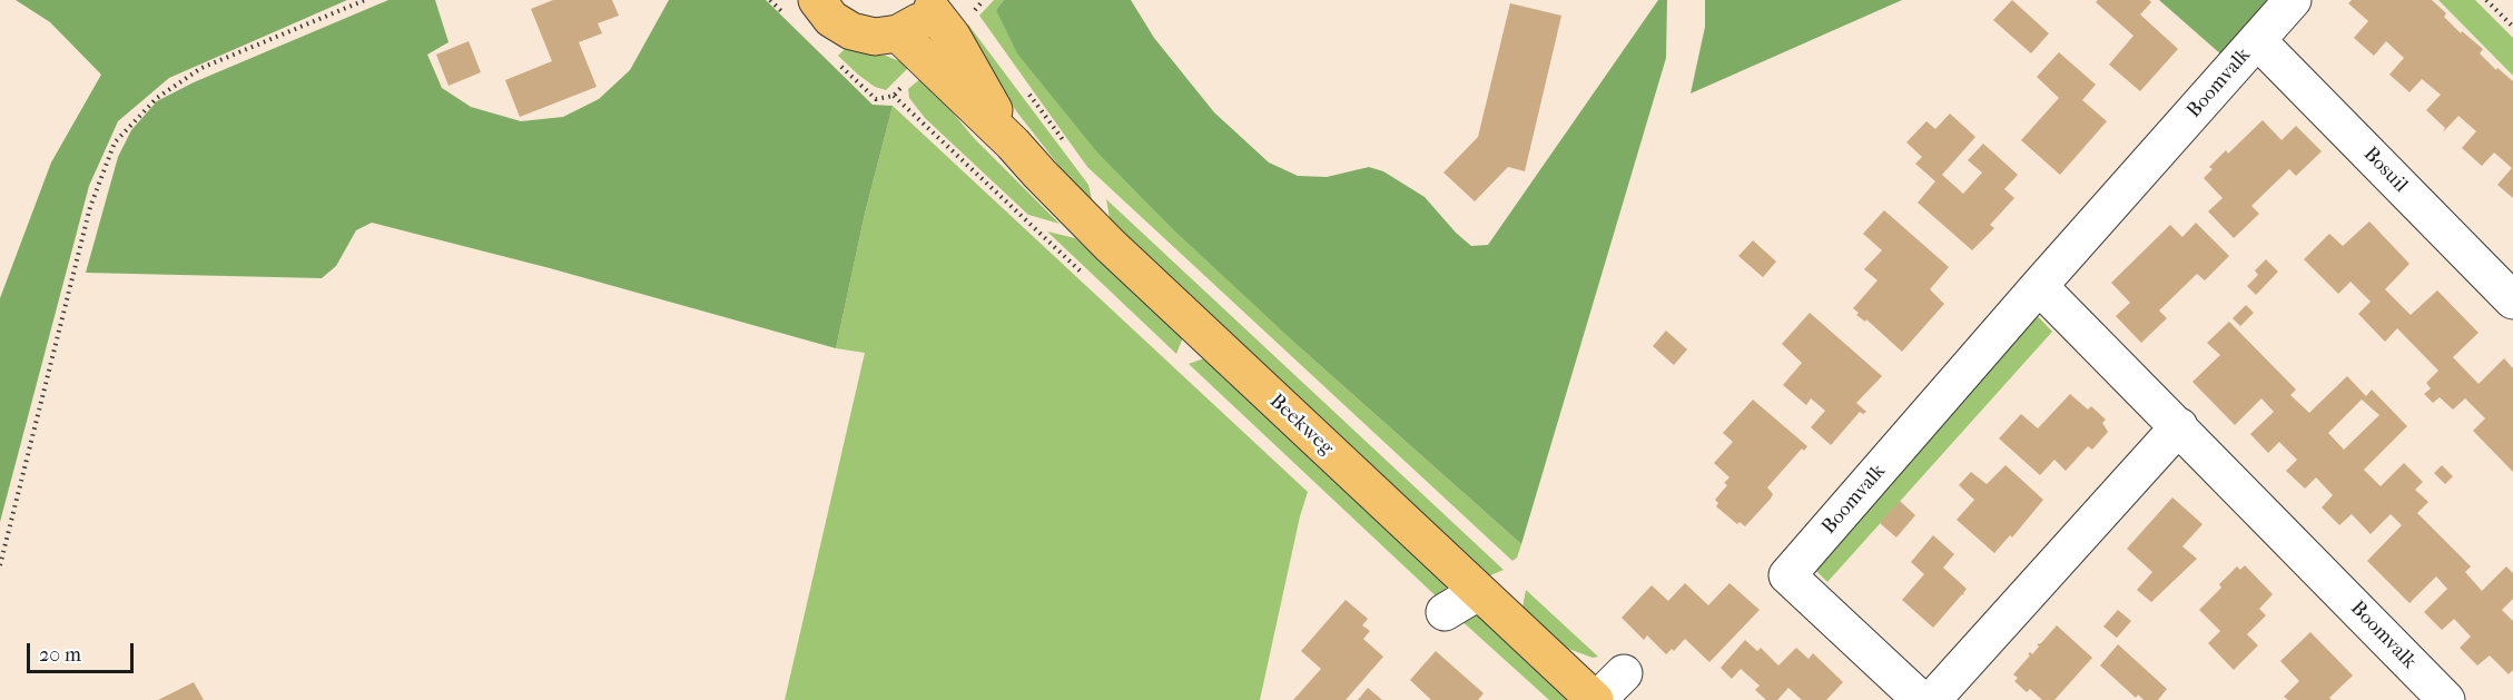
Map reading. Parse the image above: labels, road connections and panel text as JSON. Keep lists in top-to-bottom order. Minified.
{"streets":{"main road":["Beekweg"],"street":["Boomvalk","Bosuil"]},"crossings":[["Boomvalk","Bosuil"]],"scale_bar":"20 m"}
